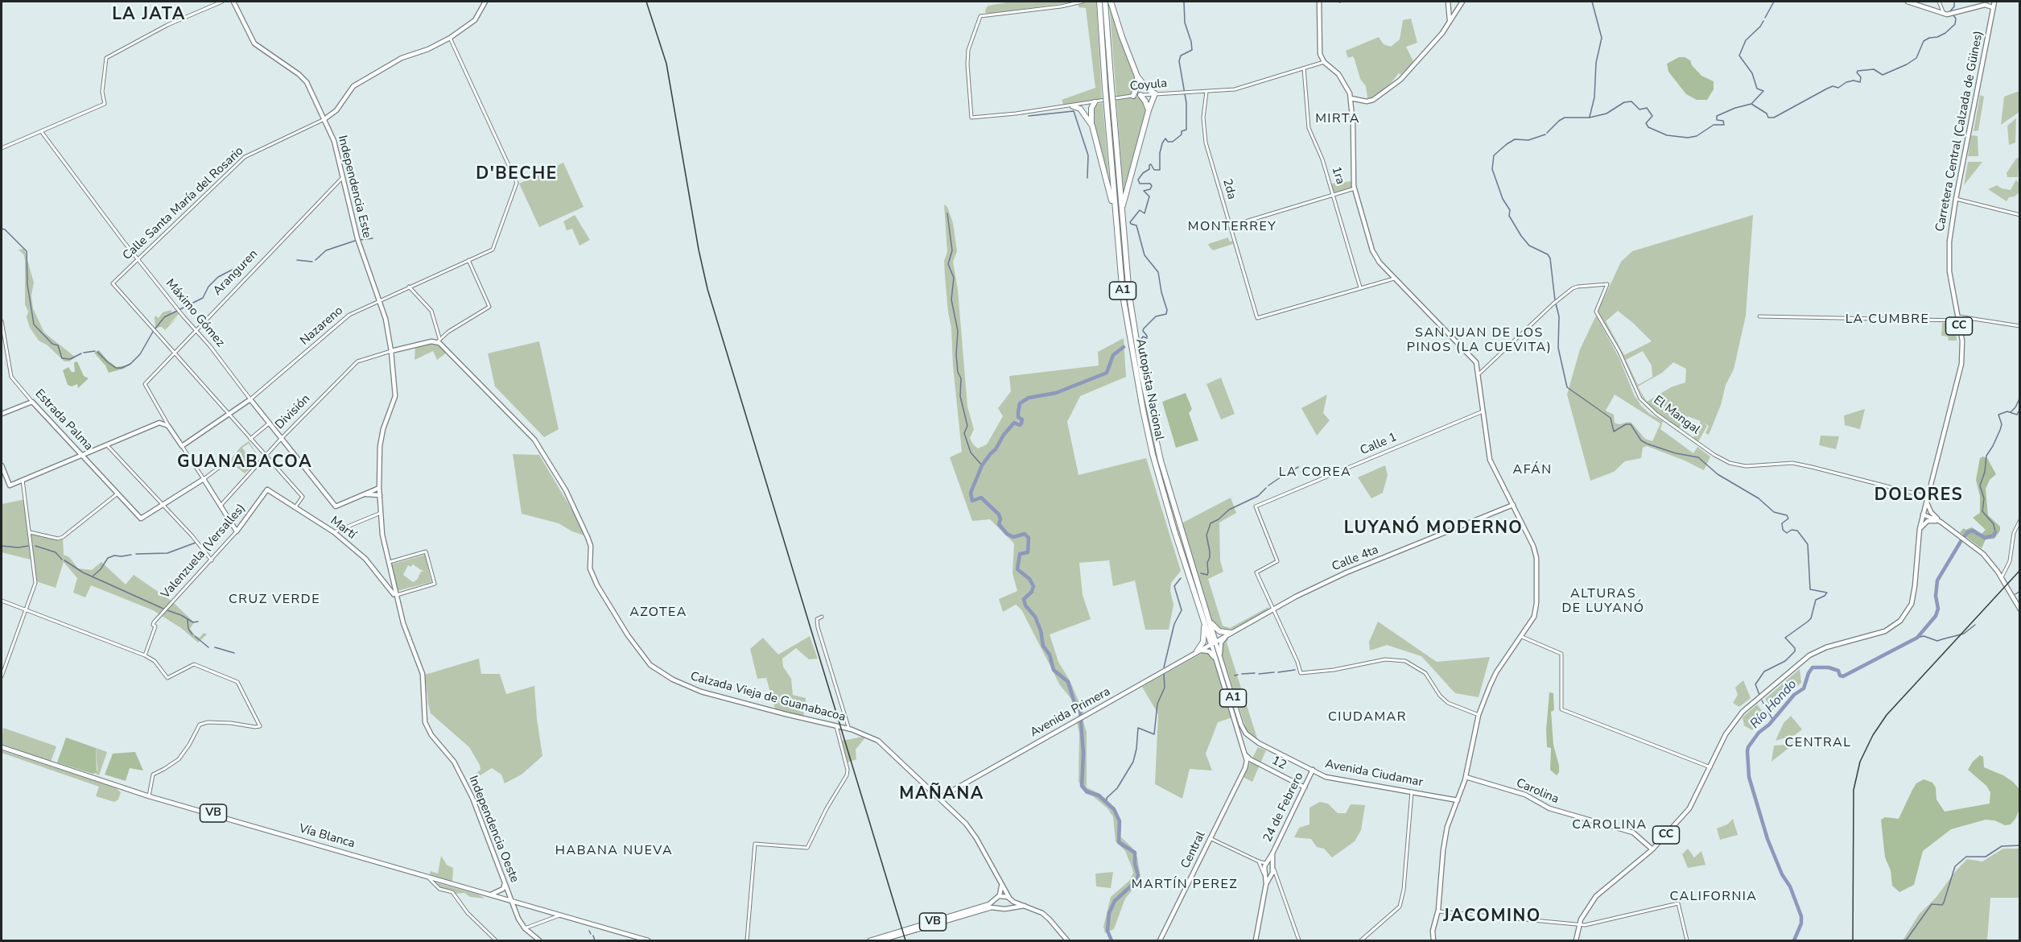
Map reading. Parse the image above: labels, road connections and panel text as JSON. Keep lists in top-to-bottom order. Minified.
{"streets":{"highway":["A1","Autopista Nacional"],"main road":["Carretera Central (Calzada de Güines)","Independencia Este","Máximo Gómez","Nazareno","CC","Estrada Palma","Martí","Valenzuela (Versalles)","Calle 4ta","Calzada Vieja de Guanabacoa","Avenida Primera","12","Avenida Ciudamar","Carolina","24 de Febrero","VB","Independencia Oeste","Vía Blanca","Central"],"street":["Coyula","1ra","2da","Calle Santa María del Rosario","Aranguren","División","El Mangal","Calle 1"]},"crossings":[["Coyula","1ra"],["Coyula","2da"],["Carretera Central (Calzada de Güines)","El Mangal"],["Carretera Central (Calzada de Güines)","Carolina"],["1ra","2da"],["Independencia Este","Calle Santa María del Rosario"],["Independencia Este","Aranguren"],["Independencia Este","Nazareno"],["Independencia Este","División"],["Independencia Este","Independencia Oeste"],["Calle Santa María del Rosario","Aranguren"],["Calle Santa María del Rosario","Máximo Gómez"],["Aranguren","Máximo Gómez"],["Máximo Gómez","Nazareno"],["Máximo Gómez","División"],["Autopista Nacional","Calle 4ta"],["Autopista Nacional","Avenida Primera"],["Autopista Nacional","12"],["Autopista Nacional","Avenida Ciudamar"],["Autopista Nacional","Central"],["División","Independencia Oeste"],["Calle 1","Calle 4ta"],["Martí","Valenzuela (Versalles)"],["Martí","Independencia Oeste"],["Calle 4ta","Avenida Primera"],["Calzada Vieja de Guanabacoa","Avenida Primera"],["Calzada Vieja de Guanabacoa","VB"],["12","24 de Febrero"],["Avenida Ciudamar","24 de Febrero"],["Independencia Oeste","Vía Blanca"]],"districts":["LA JATA","MIRTA","D'BECHE","MONTERREY","LA CUMBRE","SAN JUAN DE LOS PINOS (LA CUEVITA)","GUANABACOA","AFÁN","LA COREA","DOLORES","LUYANÓ MODERNO","ALTURAS DE LUYANÓ","CRUZ VERDE","AZOTEA","CIUDAMAR","CENTRAL","MAÑANA","CAROLINA","HABANA NUEVA","MARTÍN PEREZ","CALIFORNIA","JACOMINO"],"water":["Río Hondo"]}
